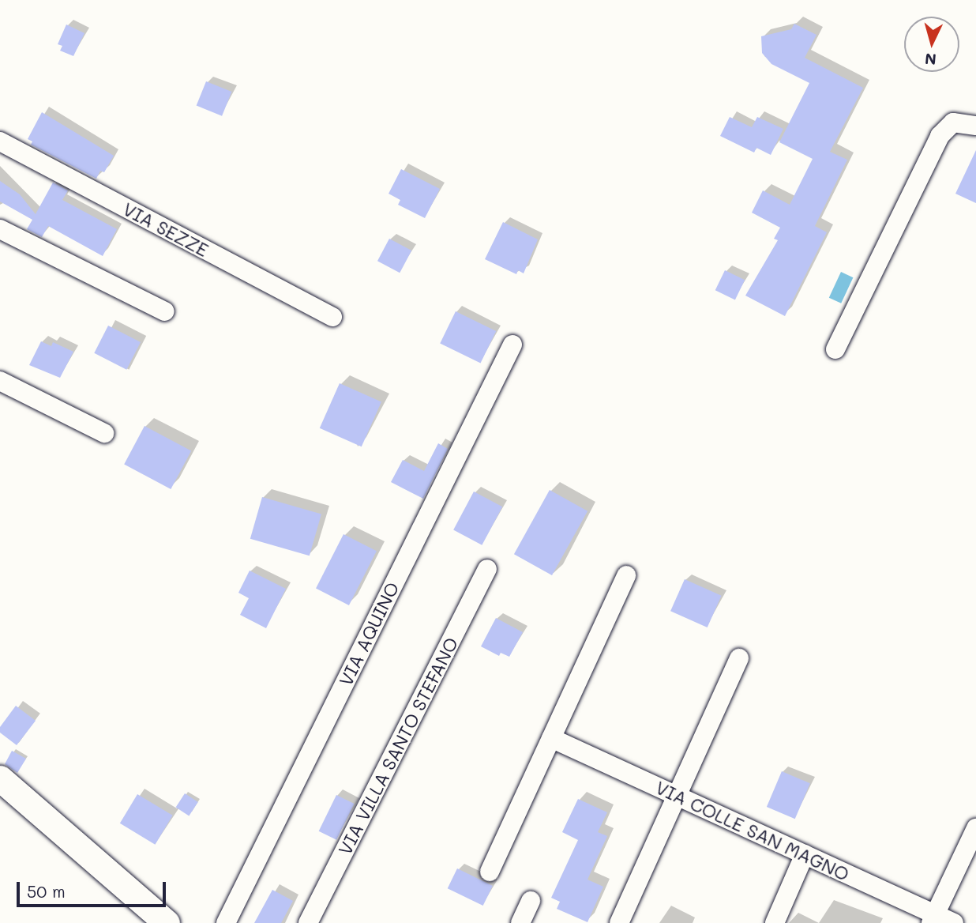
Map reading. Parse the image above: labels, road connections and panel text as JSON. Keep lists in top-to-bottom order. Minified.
{"streets":{"street":["VIA SEZZE","VIA AQUINO","VIA VILLA SANTO STEFANO","VIA COLLE SAN MAGNO"]},"scale_bar":"50 m","north":"bottom"}
